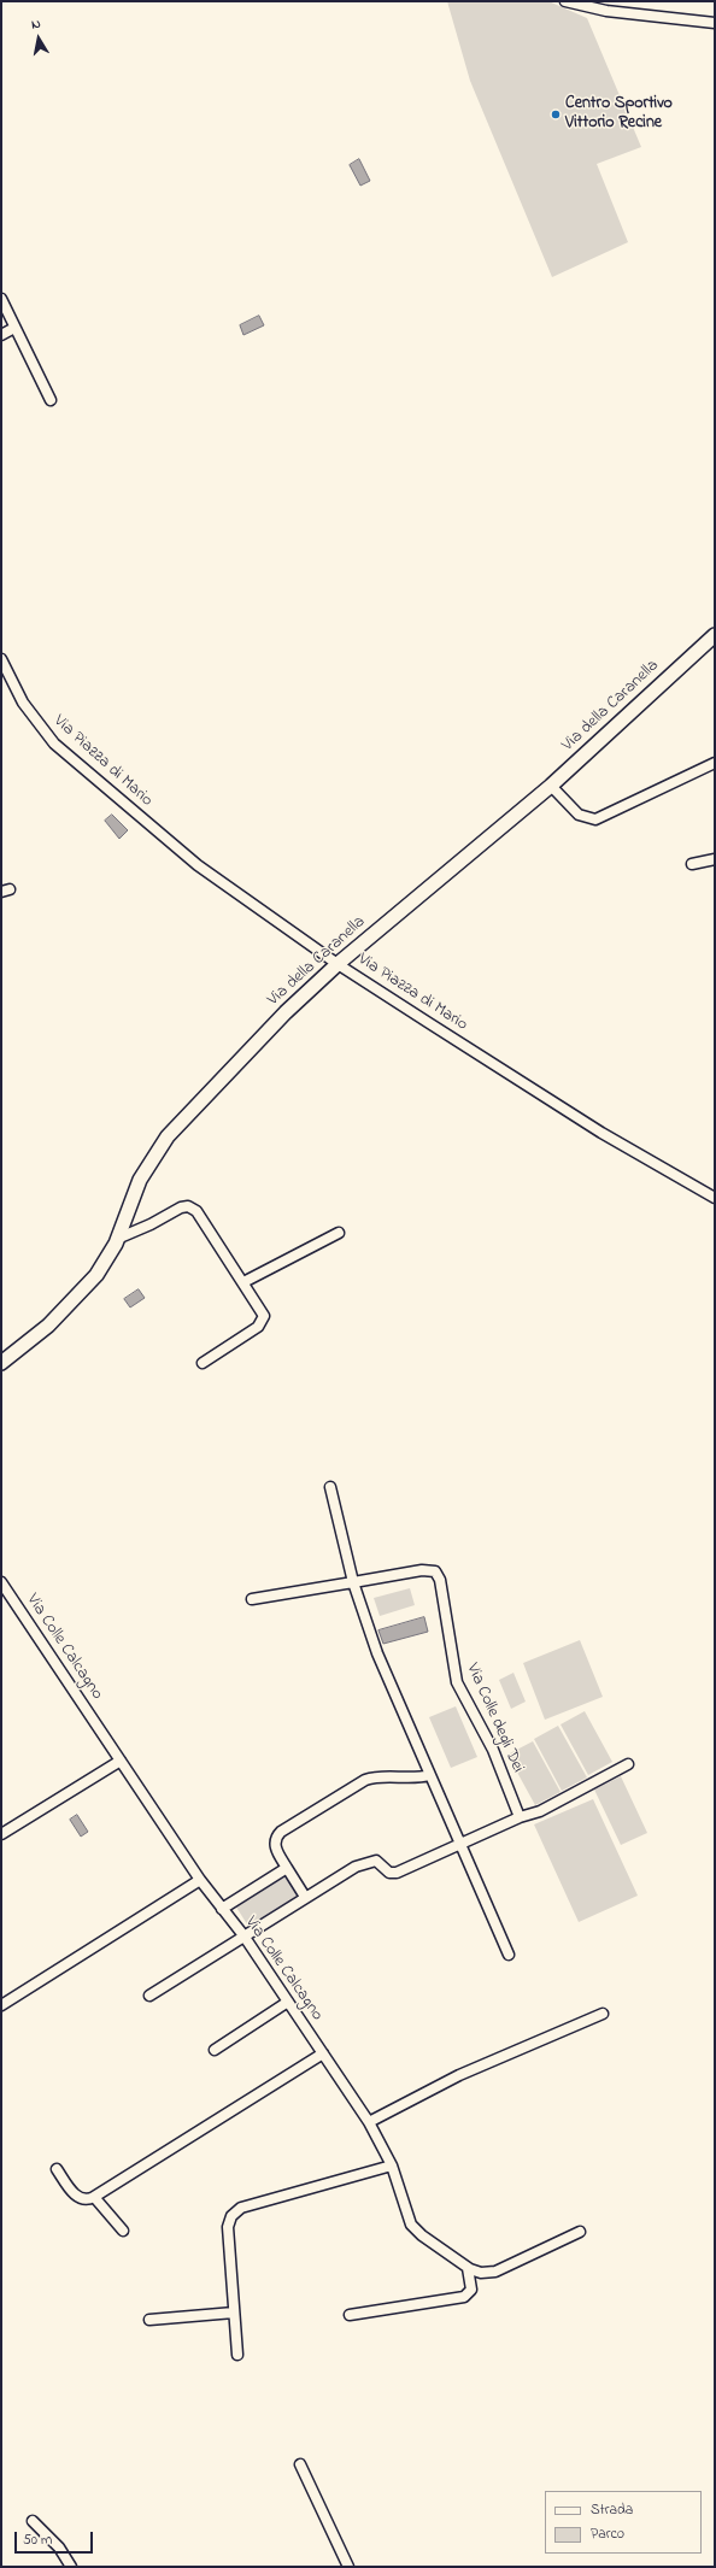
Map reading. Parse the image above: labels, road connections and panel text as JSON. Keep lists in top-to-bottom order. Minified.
{"streets":{"main road":["Via della Caranella"],"street":["Via Piazza di Mario","Via Colle Calcagno","Via Colle degli Dei"]},"crossings":[["Via della Caranella","Via Piazza di Mario"]],"places":["Centro Sportivo Vittorio Recine"],"legend":["Strada","Parco"],"scale_bar":"50 m","north":"top"}
